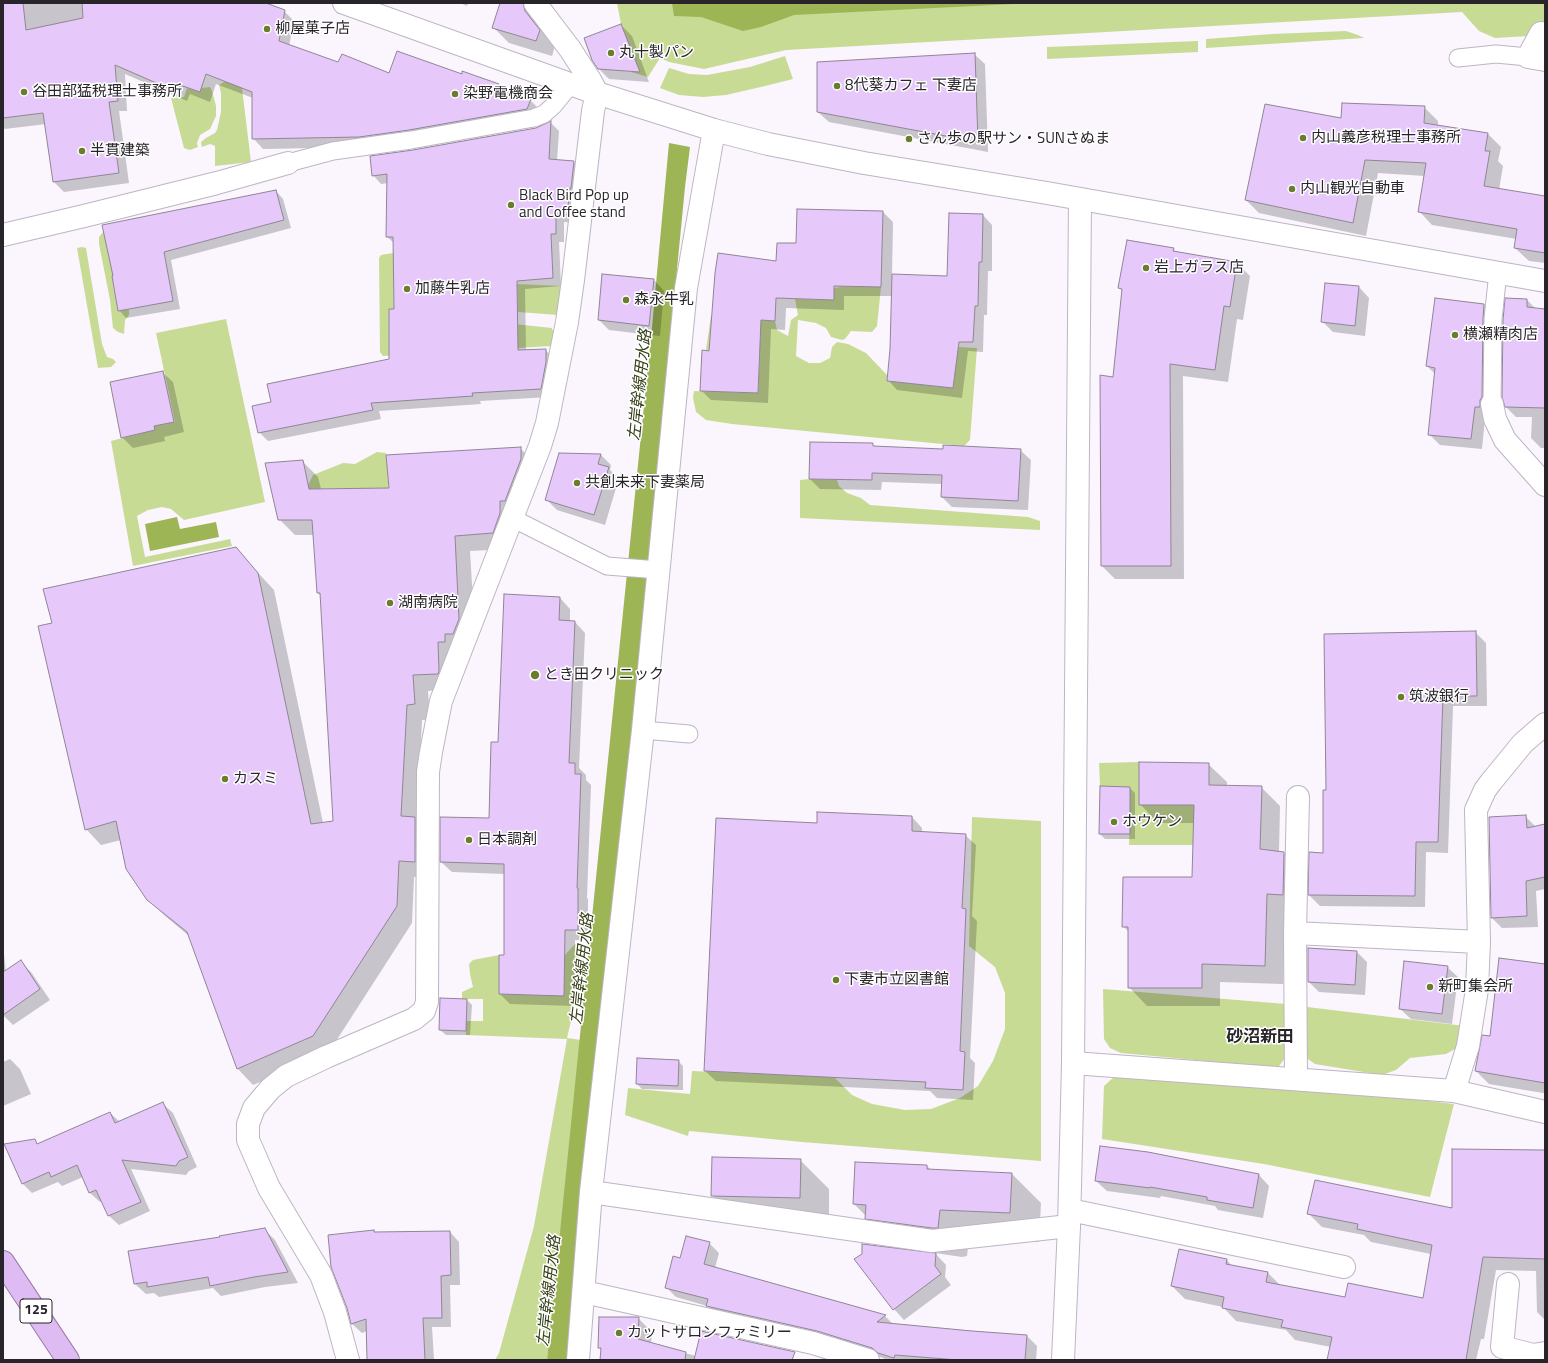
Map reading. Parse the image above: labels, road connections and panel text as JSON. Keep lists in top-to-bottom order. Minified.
{"streets":{"highway":["125"]},"districts":["砂沼新田"],"water":["左岸幹線用水路"],"places":["柳屋菓子店","丸十製パン","8代葵カフェ 下妻店","谷田部猛税理士事務所","染野電機商会","内山義彦税理士事務所","さん歩の駅サン・SUNさぬま","半貫建築","内山観光自動車","Black Bird Pop up and Coffee stand","岩上ガラス店","加藤牛乳店","森永牛乳","横瀬精肉店","共創未来下妻薬局","湖南病院","とき田クリニック","筑波銀行","カスミ","ホウケン","日本調剤","下妻市立図書館","新町集会所","カットサロンファミリー"]}
